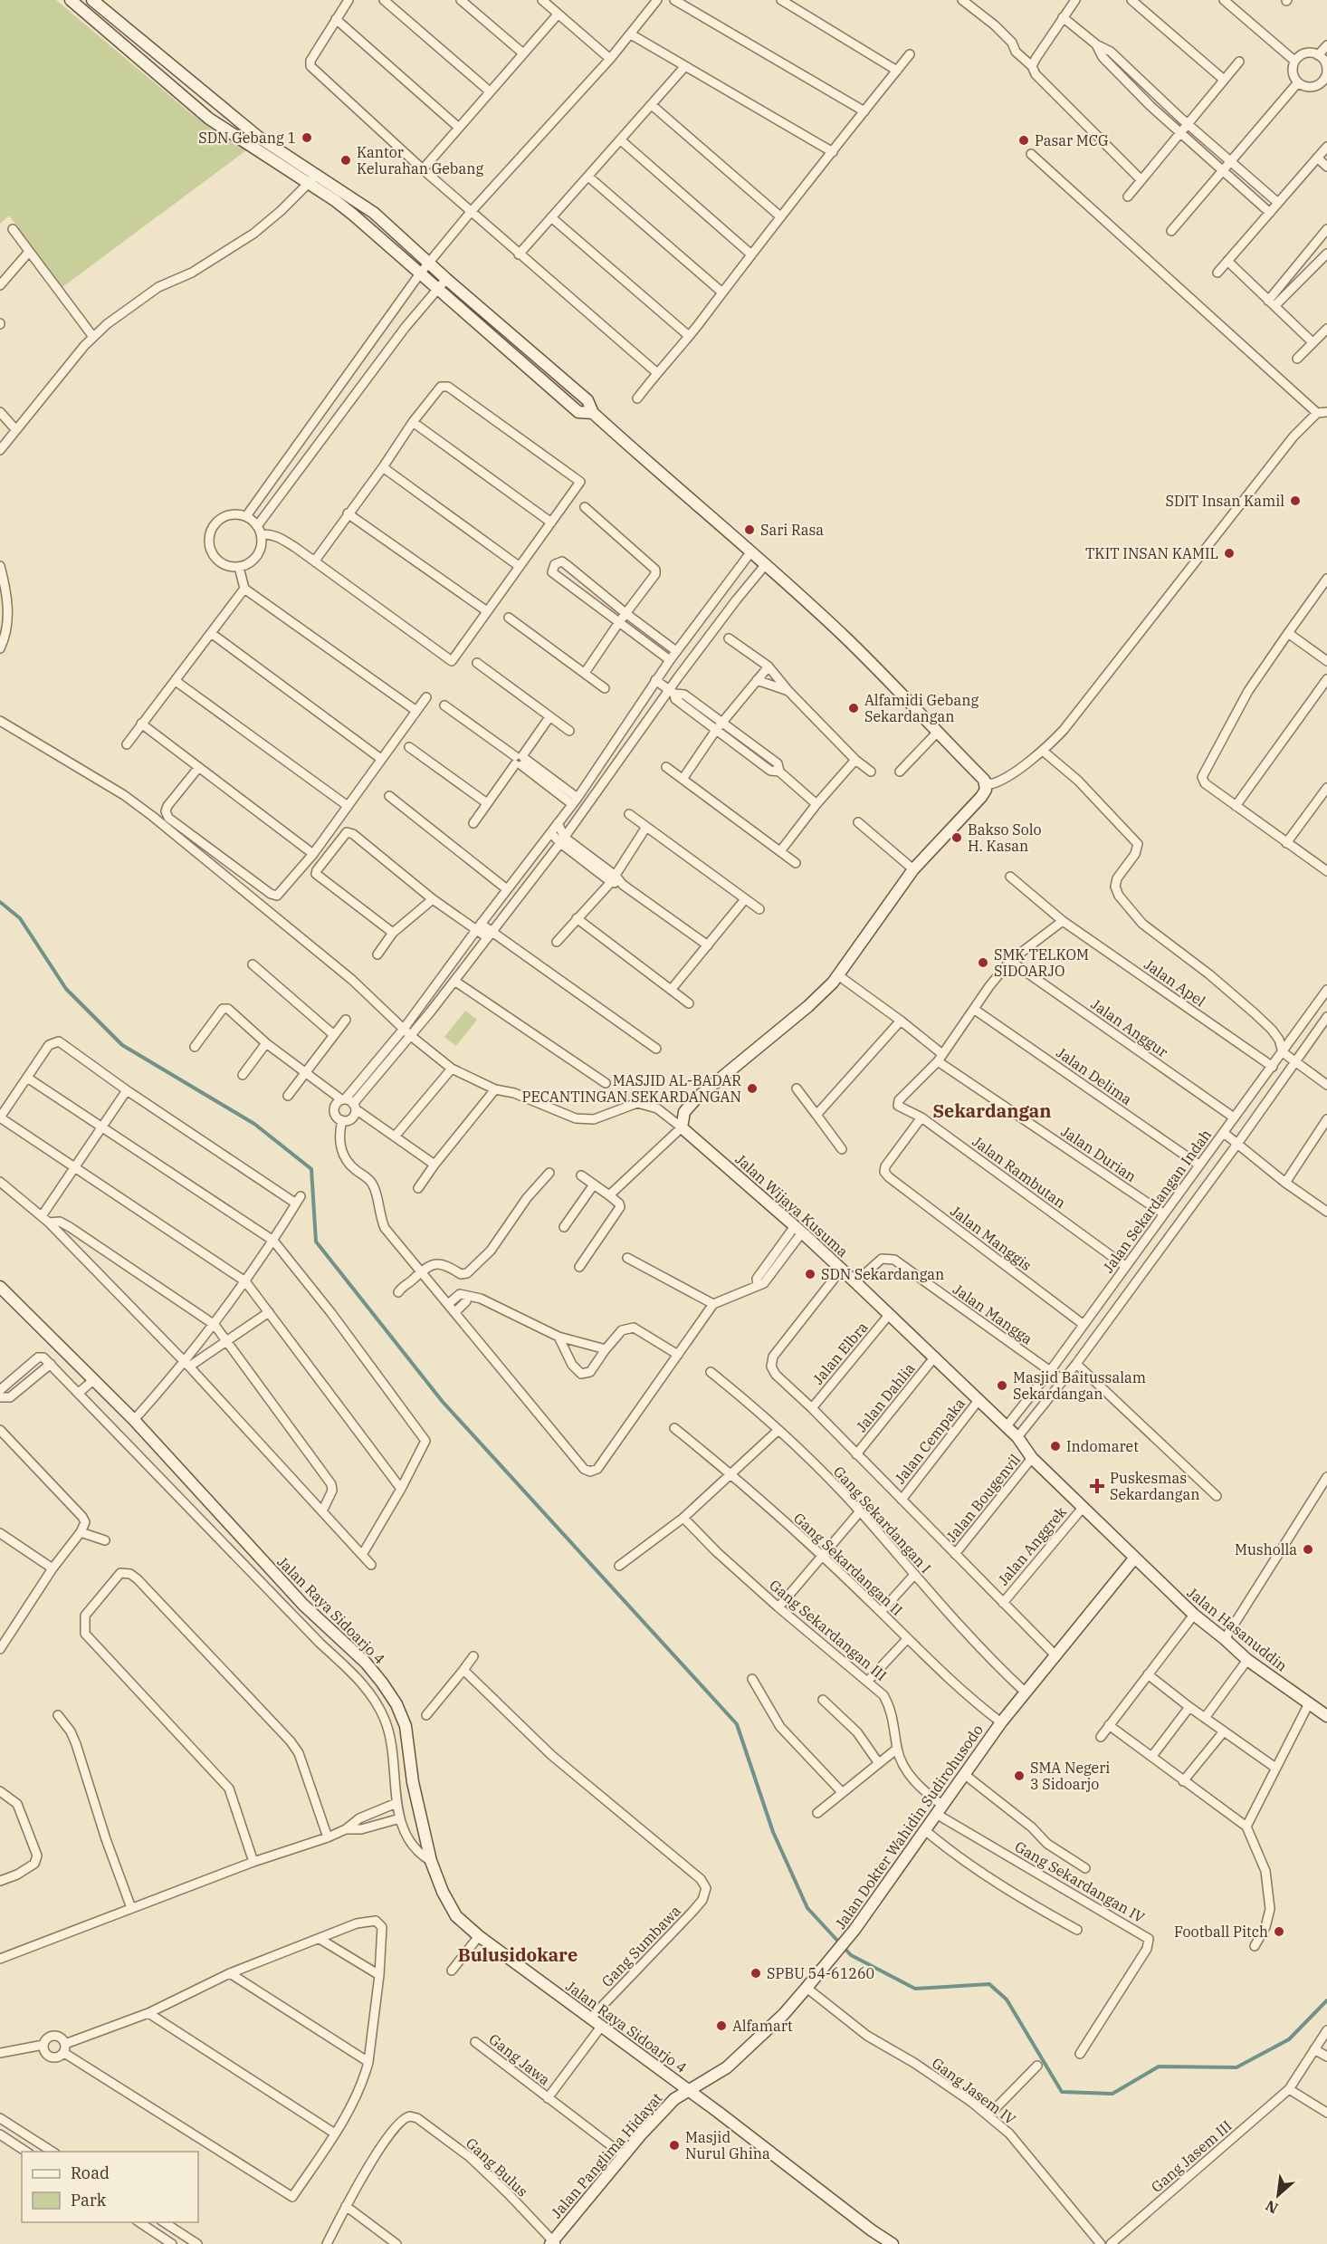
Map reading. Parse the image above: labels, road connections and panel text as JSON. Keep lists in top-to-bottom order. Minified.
{"streets":{"street":["Jalan Apel","Jalan Anggur","Jalan Delima","Jalan Durian","Jalan Rambutan","Jalan Sekardangan Indah","Jalan Wijaya Kusuma","Jalan Manggis","Jalan Mangga","Jalan Elbra","Jalan Dahlia","Jalan Cempaka","Jalan Bougenvil","Gang Sekardangan I","Jalan Anggrek","Gang Sekardangan II","Jalan Raya Sidoarjo 4","Jalan Hasanuddin","Gang Sekardangan III","Jalan Dokter Wahidin Sudirohusodo","Gang Sekardangan IV","Gang Sumbawa","Gang Jawa","Gang Jasem IV","Jalan Panglima Hidayat","Gang Jasem III","Gang Bulus"]},"crossings":[["Jalan Apel","Jalan Sekardangan Indah"],["Jalan Anggur","Jalan Sekardangan Indah"],["Jalan Delima","Jalan Sekardangan Indah"],["Jalan Durian","Jalan Rambutan"],["Jalan Durian","Jalan Sekardangan Indah"],["Jalan Rambutan","Jalan Sekardangan Indah"],["Jalan Rambutan","Jalan Manggis"],["Jalan Sekardangan Indah","Jalan Wijaya Kusuma"],["Jalan Sekardangan Indah","Jalan Manggis"],["Jalan Sekardangan Indah","Jalan Mangga"],["Jalan Wijaya Kusuma","Jalan Mangga"],["Jalan Wijaya Kusuma","Jalan Elbra"],["Jalan Wijaya Kusuma","Jalan Dahlia"],["Jalan Wijaya Kusuma","Jalan Cempaka"],["Jalan Wijaya Kusuma","Jalan Bougenvil"],["Jalan Wijaya Kusuma","Jalan Anggrek"],["Jalan Wijaya Kusuma","Jalan Hasanuddin"],["Jalan Wijaya Kusuma","Jalan Dokter Wahidin Sudirohusodo"],["Gang Sekardangan I","Jalan Dokter Wahidin Sudirohusodo"],["Gang Sekardangan II","Jalan Dokter Wahidin Sudirohusodo"],["Jalan Raya Sidoarjo 4","Jalan Dokter Wahidin Sudirohusodo"],["Jalan Raya Sidoarjo 4","Gang Sumbawa"],["Jalan Raya Sidoarjo 4","Gang Jawa"],["Jalan Raya Sidoarjo 4","Jalan Panglima Hidayat"],["Jalan Hasanuddin","Jalan Dokter Wahidin Sudirohusodo"],["Gang Sekardangan III","Jalan Dokter Wahidin Sudirohusodo"],["Gang Sekardangan III","Gang Sekardangan IV"],["Jalan Dokter Wahidin Sudirohusodo","Gang Sekardangan IV"],["Jalan Dokter Wahidin Sudirohusodo","Gang Jasem IV"],["Jalan Dokter Wahidin Sudirohusodo","Jalan Panglima Hidayat"],["Gang Jawa","Jalan Panglima Hidayat"],["Jalan Panglima Hidayat","Gang Bulus"]],"districts":["Sekardangan","Bulusidokare"],"places":{"other":["SDN Gebang 1","Pasar MCG","Kantor Kelurahan Gebang","SDIT Insan Kamil","Sari Rasa","TKIT INSAN KAMIL","Alfamidi Gebang Sekardangan","Bakso Solo H. Kasan","SMK TELKOM SIDOARJO","MASJID AL-BADAR PECANTINGAN SEKARDANGAN","SDN Sekardangan","Masjid Baitussalam Sekardangan","Indomaret","Musholla","SMA Negeri 3 Sidoarjo","Football Pitch","SPBU 54-61260","Alfamart","Masjid Nurul Ghina"],"health":["Puskesmas Sekardangan"]},"legend":["Road","Park"],"north":"bottom left"}
